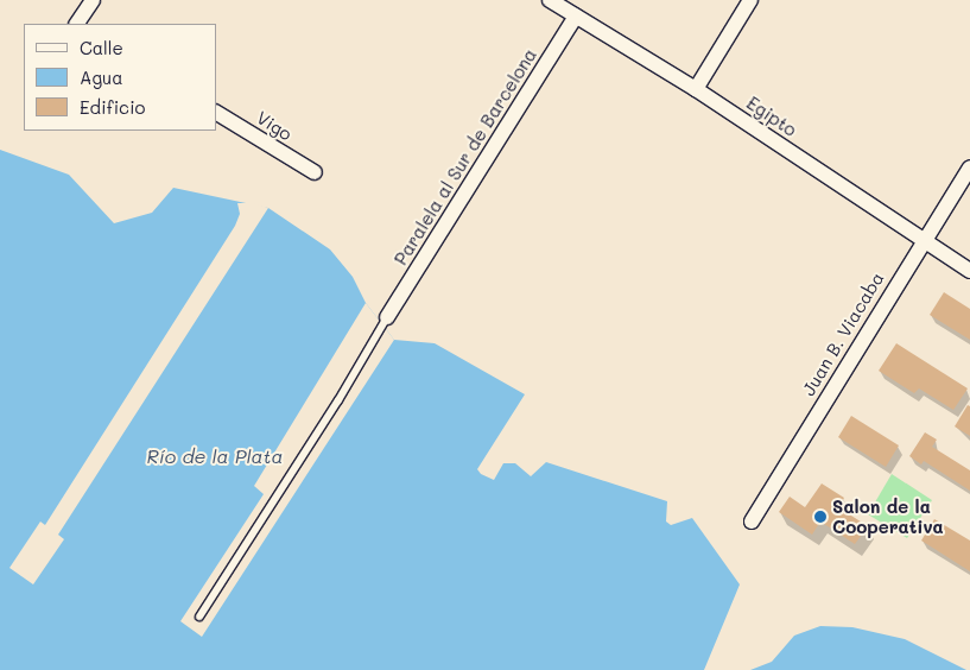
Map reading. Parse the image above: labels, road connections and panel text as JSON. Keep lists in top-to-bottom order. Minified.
{"streets":{"street":["Egipto","Vigo","Paralela al Sur de Barcelona","Juan B. Viacaba"]},"crossings":[["Egipto","Paralela al Sur de Barcelona"],["Egipto","Juan B. Viacaba"]],"water":["Río de la Plata"],"places":["Salon de la Cooperativa"],"legend":["Calle","Agua","Edificio"]}
